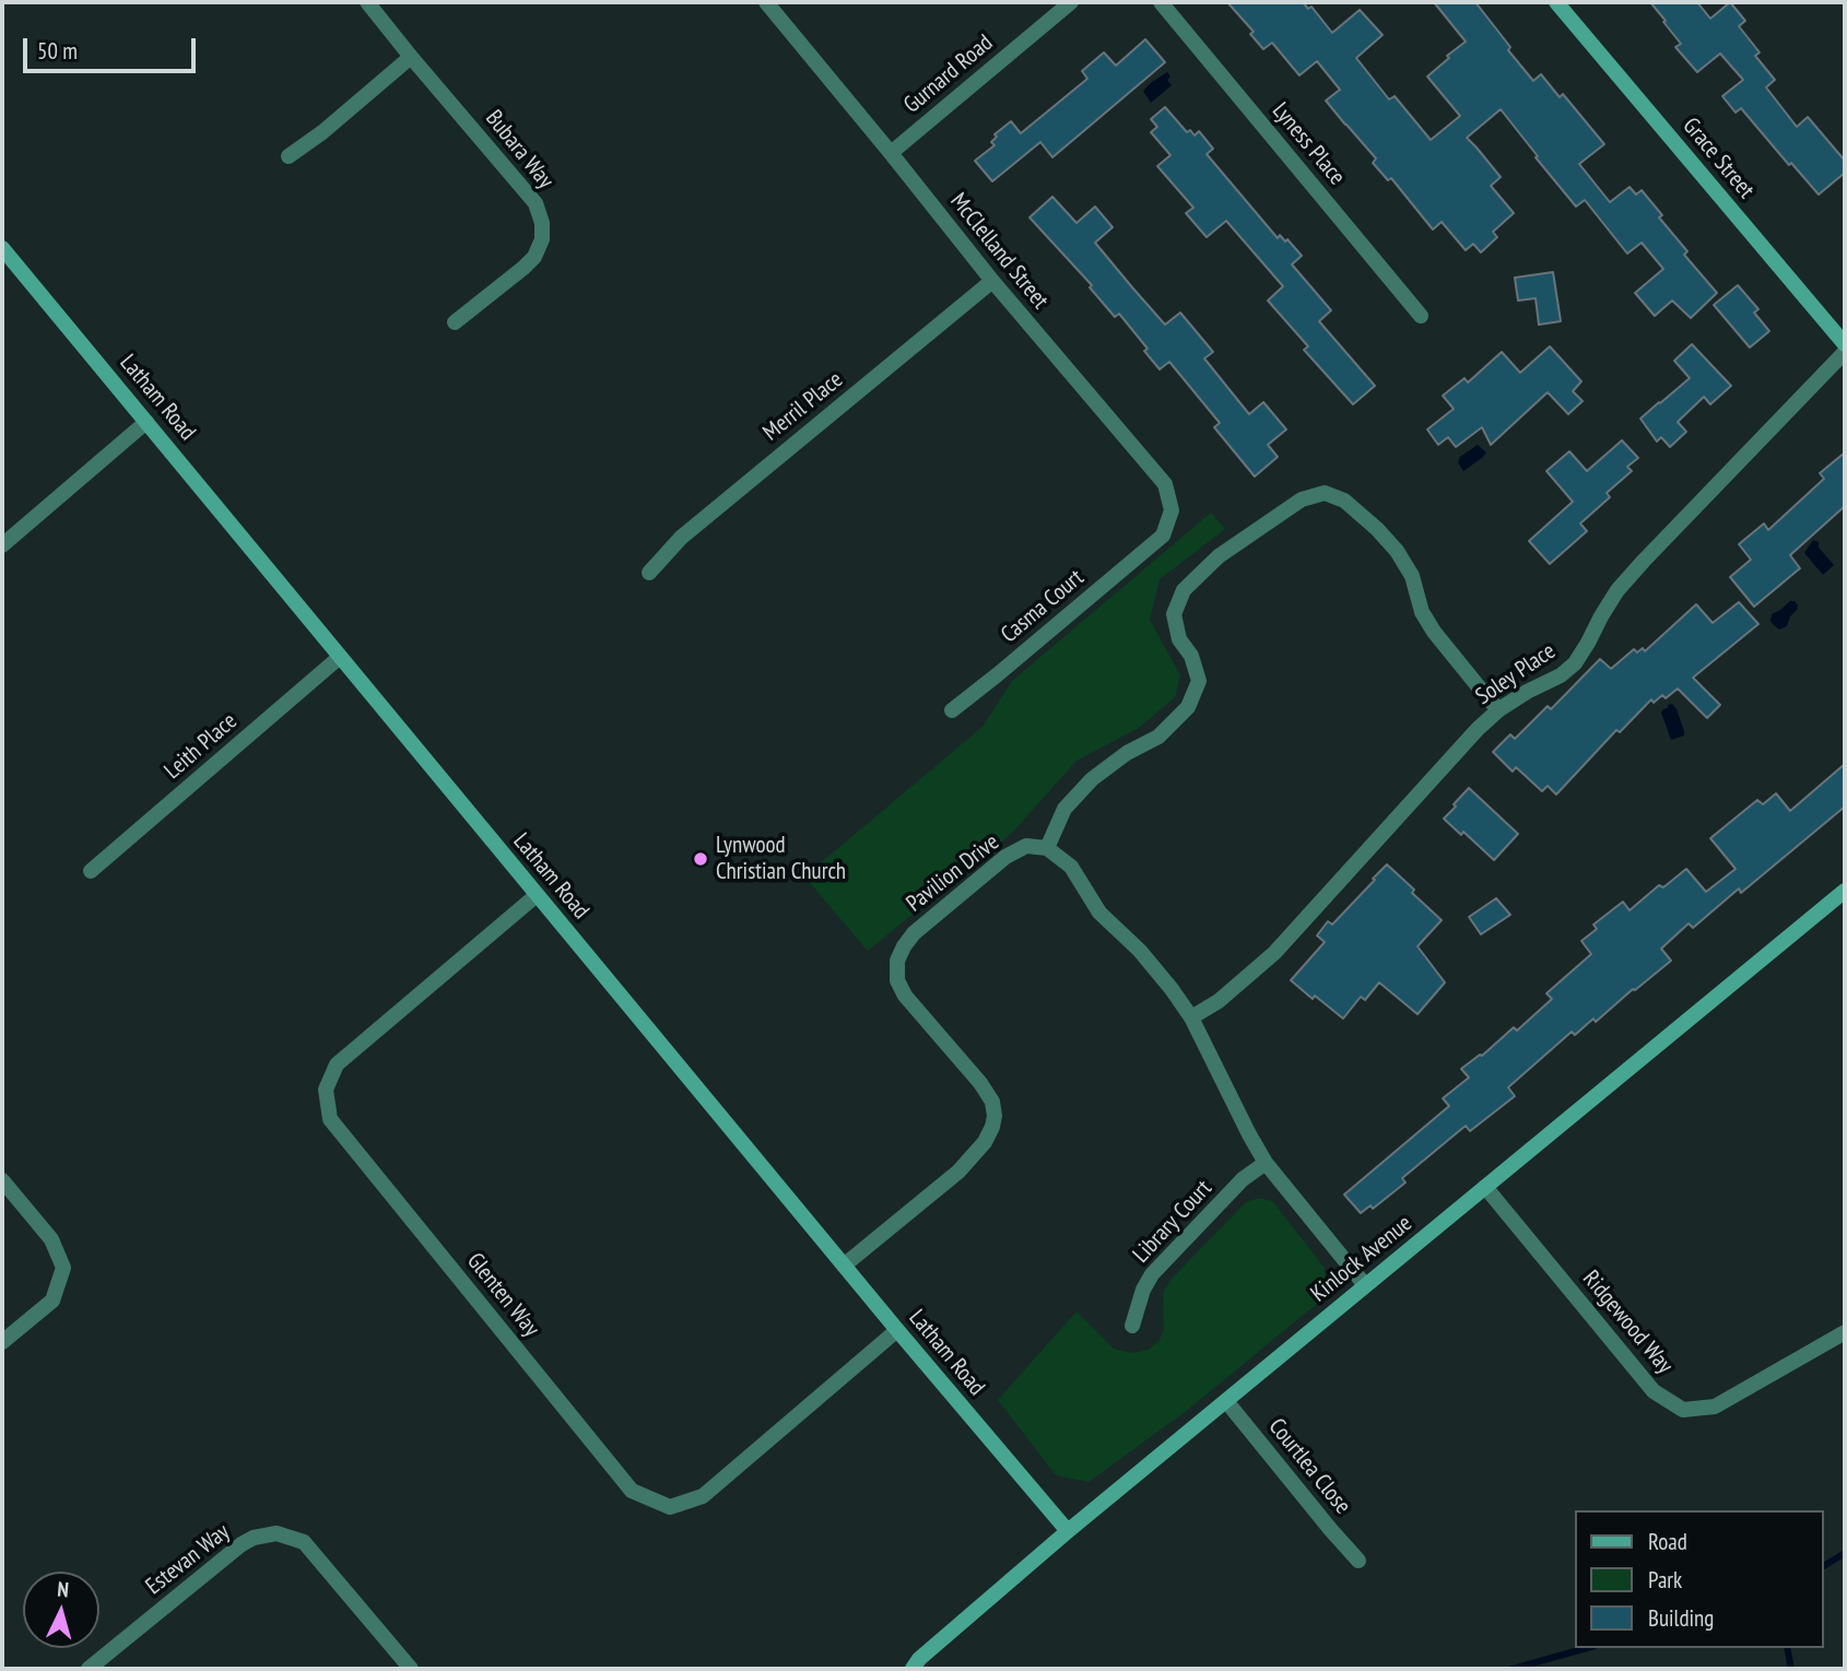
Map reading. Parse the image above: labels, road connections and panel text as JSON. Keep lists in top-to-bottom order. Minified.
{"streets":{"street":["Gurnard Road","Lyness Place","Bubara Way","Grace Street","McClelland Street","Latham Road","Merril Place","Casma Court","Soley Place","Leith Place","Pavilion Drive","Library Court","Kinlock Avenue","Glenten Way","Ridgewood Way","Courtlea Close","Estevan Way"]},"crossings":[["Gurnard Road","McClelland Street"],["McClelland Street","Merril Place"],["McClelland Street","Casma Court"],["Latham Road","Leith Place"],["Latham Road","Pavilion Drive"],["Latham Road","Kinlock Avenue"],["Latham Road","Glenten Way"],["Kinlock Avenue","Ridgewood Way"],["Kinlock Avenue","Courtlea Close"]],"places":["Lynwood Christian Church"],"legend":["Road","Park","Building"],"scale_bar":"50 m","north":"top"}
